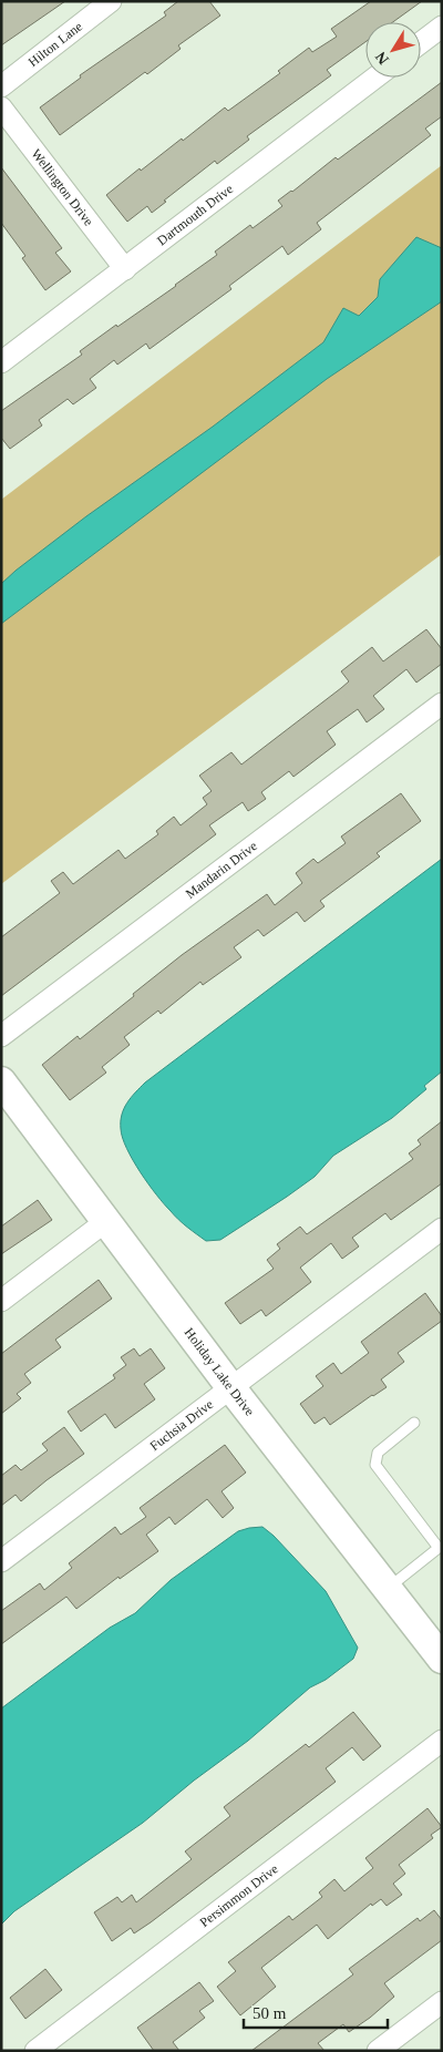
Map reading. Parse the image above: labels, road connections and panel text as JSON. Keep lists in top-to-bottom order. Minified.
{"streets":{"street":["Hilton Lane","Wellington Drive","Dartmouth Drive","Mandarin Drive","Holiday Lake Drive","Fuchsia Drive","Persimmon Drive"]},"crossings":[["Wellington Drive","Dartmouth Drive"],["Holiday Lake Drive","Fuchsia Drive"]],"scale_bar":"50 m","north":"bottom left"}
